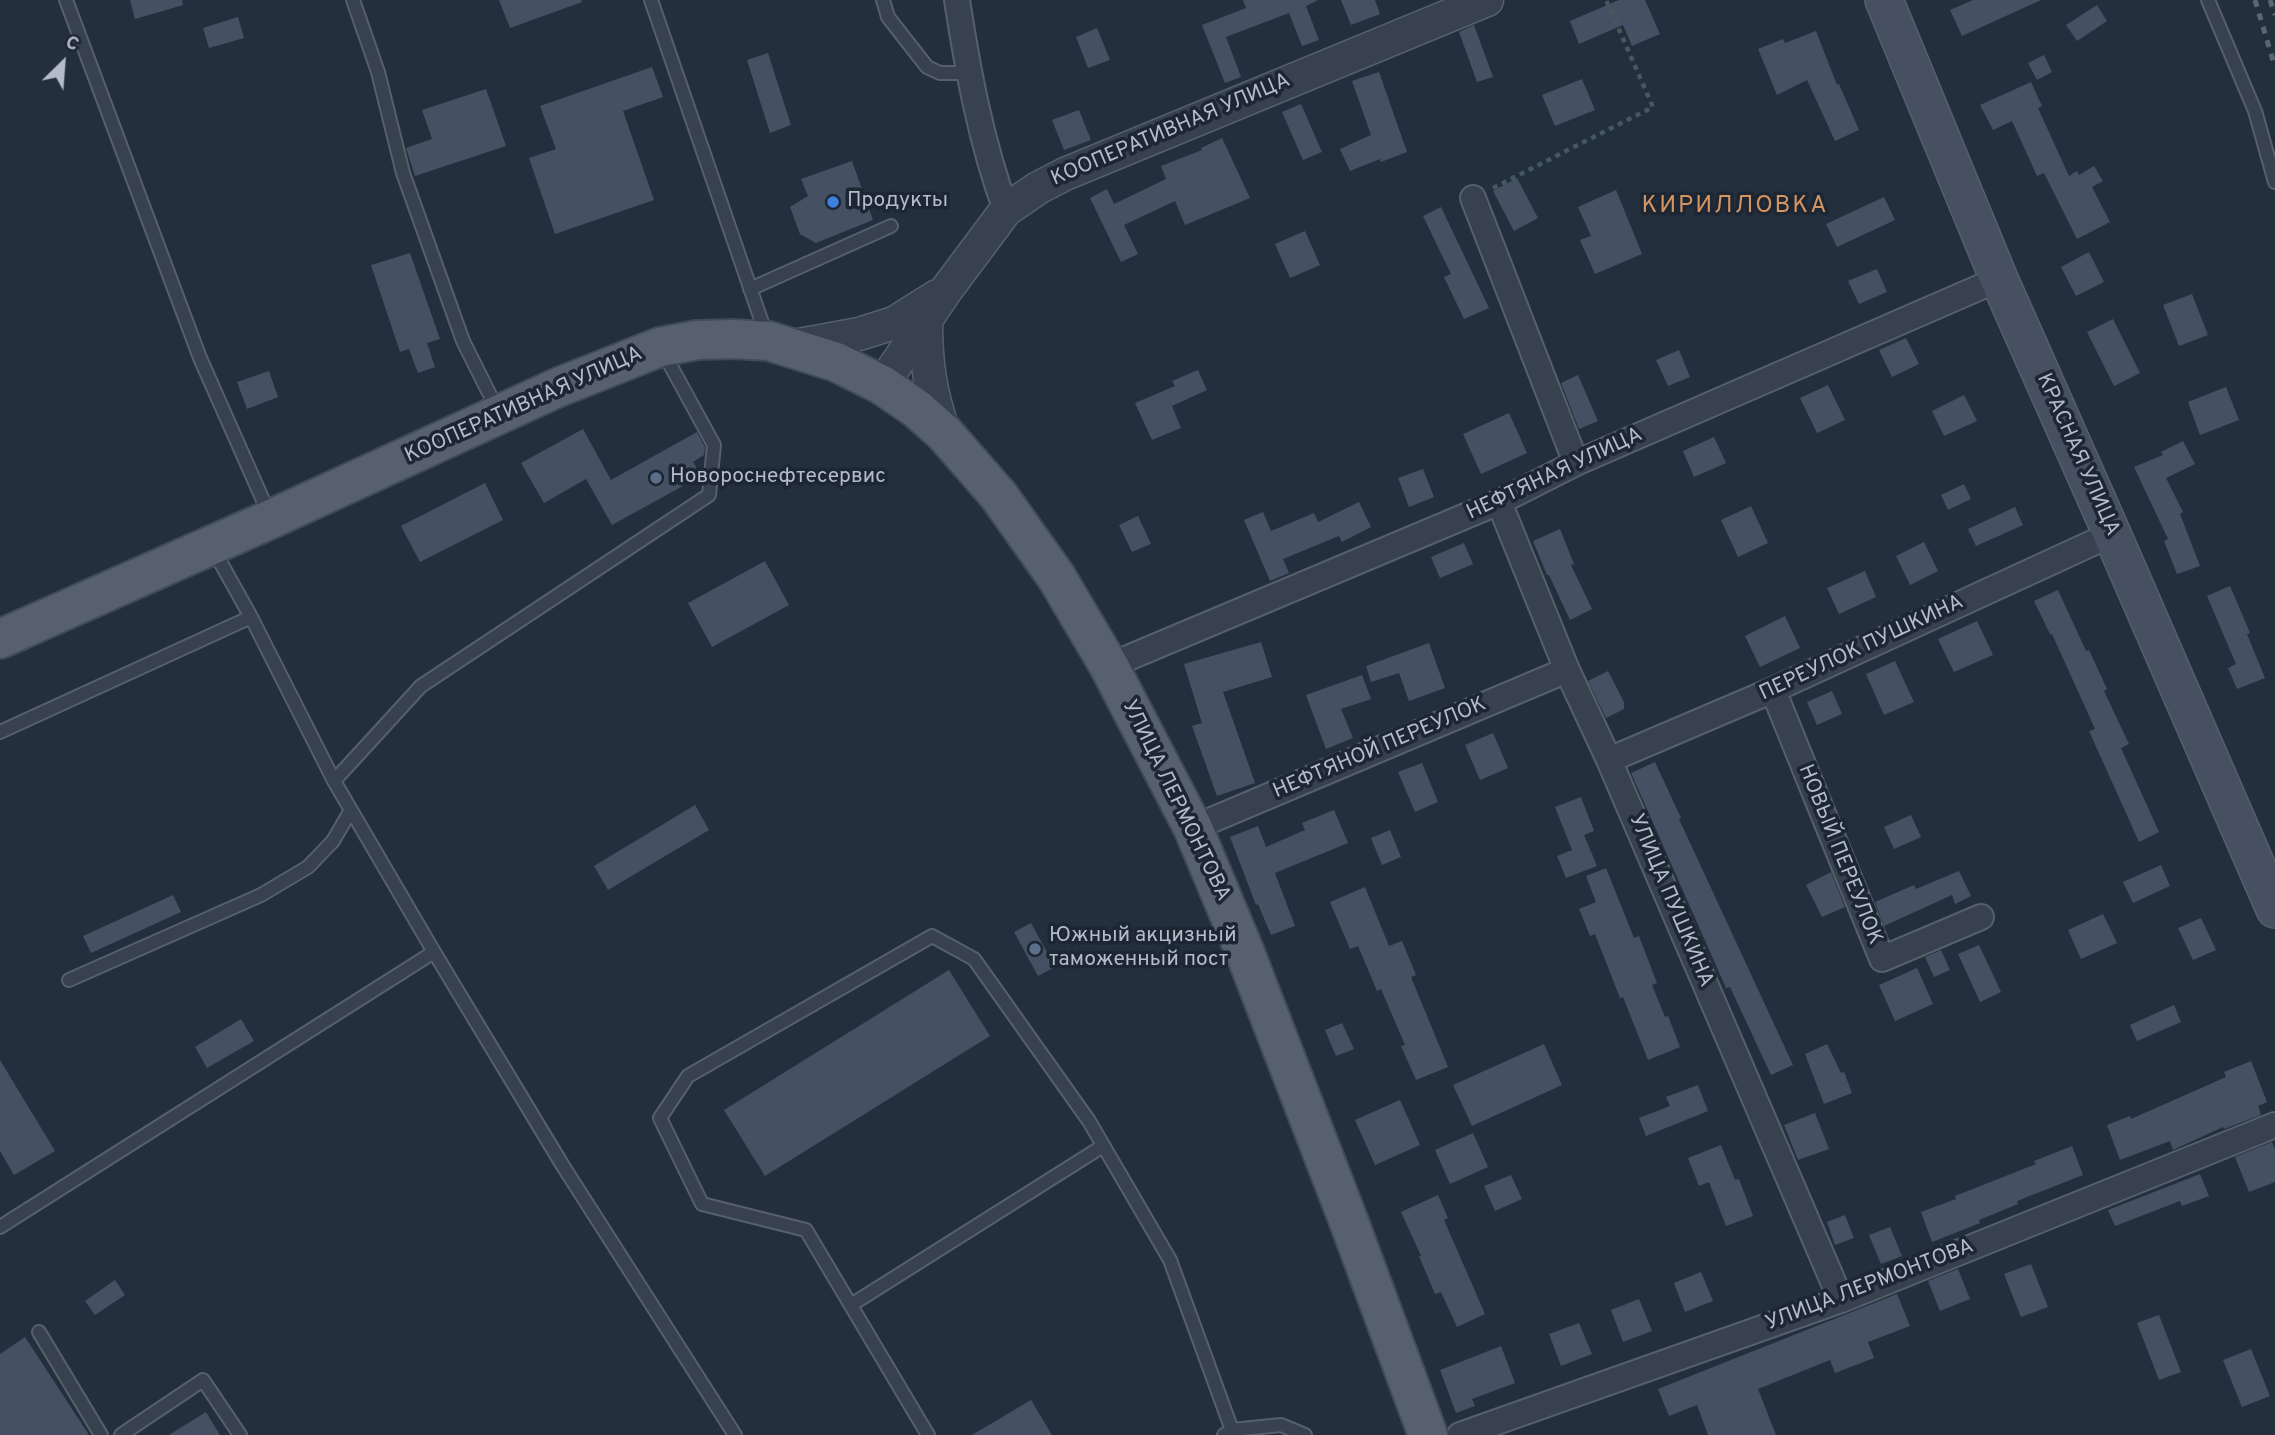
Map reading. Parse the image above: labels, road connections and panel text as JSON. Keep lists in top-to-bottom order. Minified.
{"streets":{"main road":["КООПЕРАТИВНАЯ УЛИЦА","КРАСНАЯ УЛИЦА","УЛИЦА ЛЕРМОНТОВА"],"street":["НЕФТЯНАЯ УЛИЦА","ПЕРЕУЛОК ПУШКИНА","НЕФТЯНОЙ ПЕРЕУЛОК","НОВЫЙ ПЕРЕУЛОК","УЛИЦА ПУШКИНА"]},"crossings":[["КООПЕРАТИВНАЯ УЛИЦА","УЛИЦА ЛЕРМОНТОВА"],["КРАСНАЯ УЛИЦА","НЕФТЯНАЯ УЛИЦА"],["КРАСНАЯ УЛИЦА","ПЕРЕУЛОК ПУШКИНА"],["НЕФТЯНАЯ УЛИЦА","УЛИЦА ЛЕРМОНТОВА"],["НЕФТЯНАЯ УЛИЦА","УЛИЦА ПУШКИНА"],["ПЕРЕУЛОК ПУШКИНА","НОВЫЙ ПЕРЕУЛОК"],["ПЕРЕУЛОК ПУШКИНА","УЛИЦА ПУШКИНА"],["НЕФТЯНОЙ ПЕРЕУЛОК","УЛИЦА ЛЕРМОНТОВА"],["НЕФТЯНОЙ ПЕРЕУЛОК","УЛИЦА ПУШКИНА"],["УЛИЦА ЛЕРМОНТОВА","УЛИЦА ПУШКИНА"]],"districts":["КИРИЛЛОВКА"],"places":["Продукты","Новороснефтесервис","Южный акцизный таможенный пост"],"north":"top right"}
